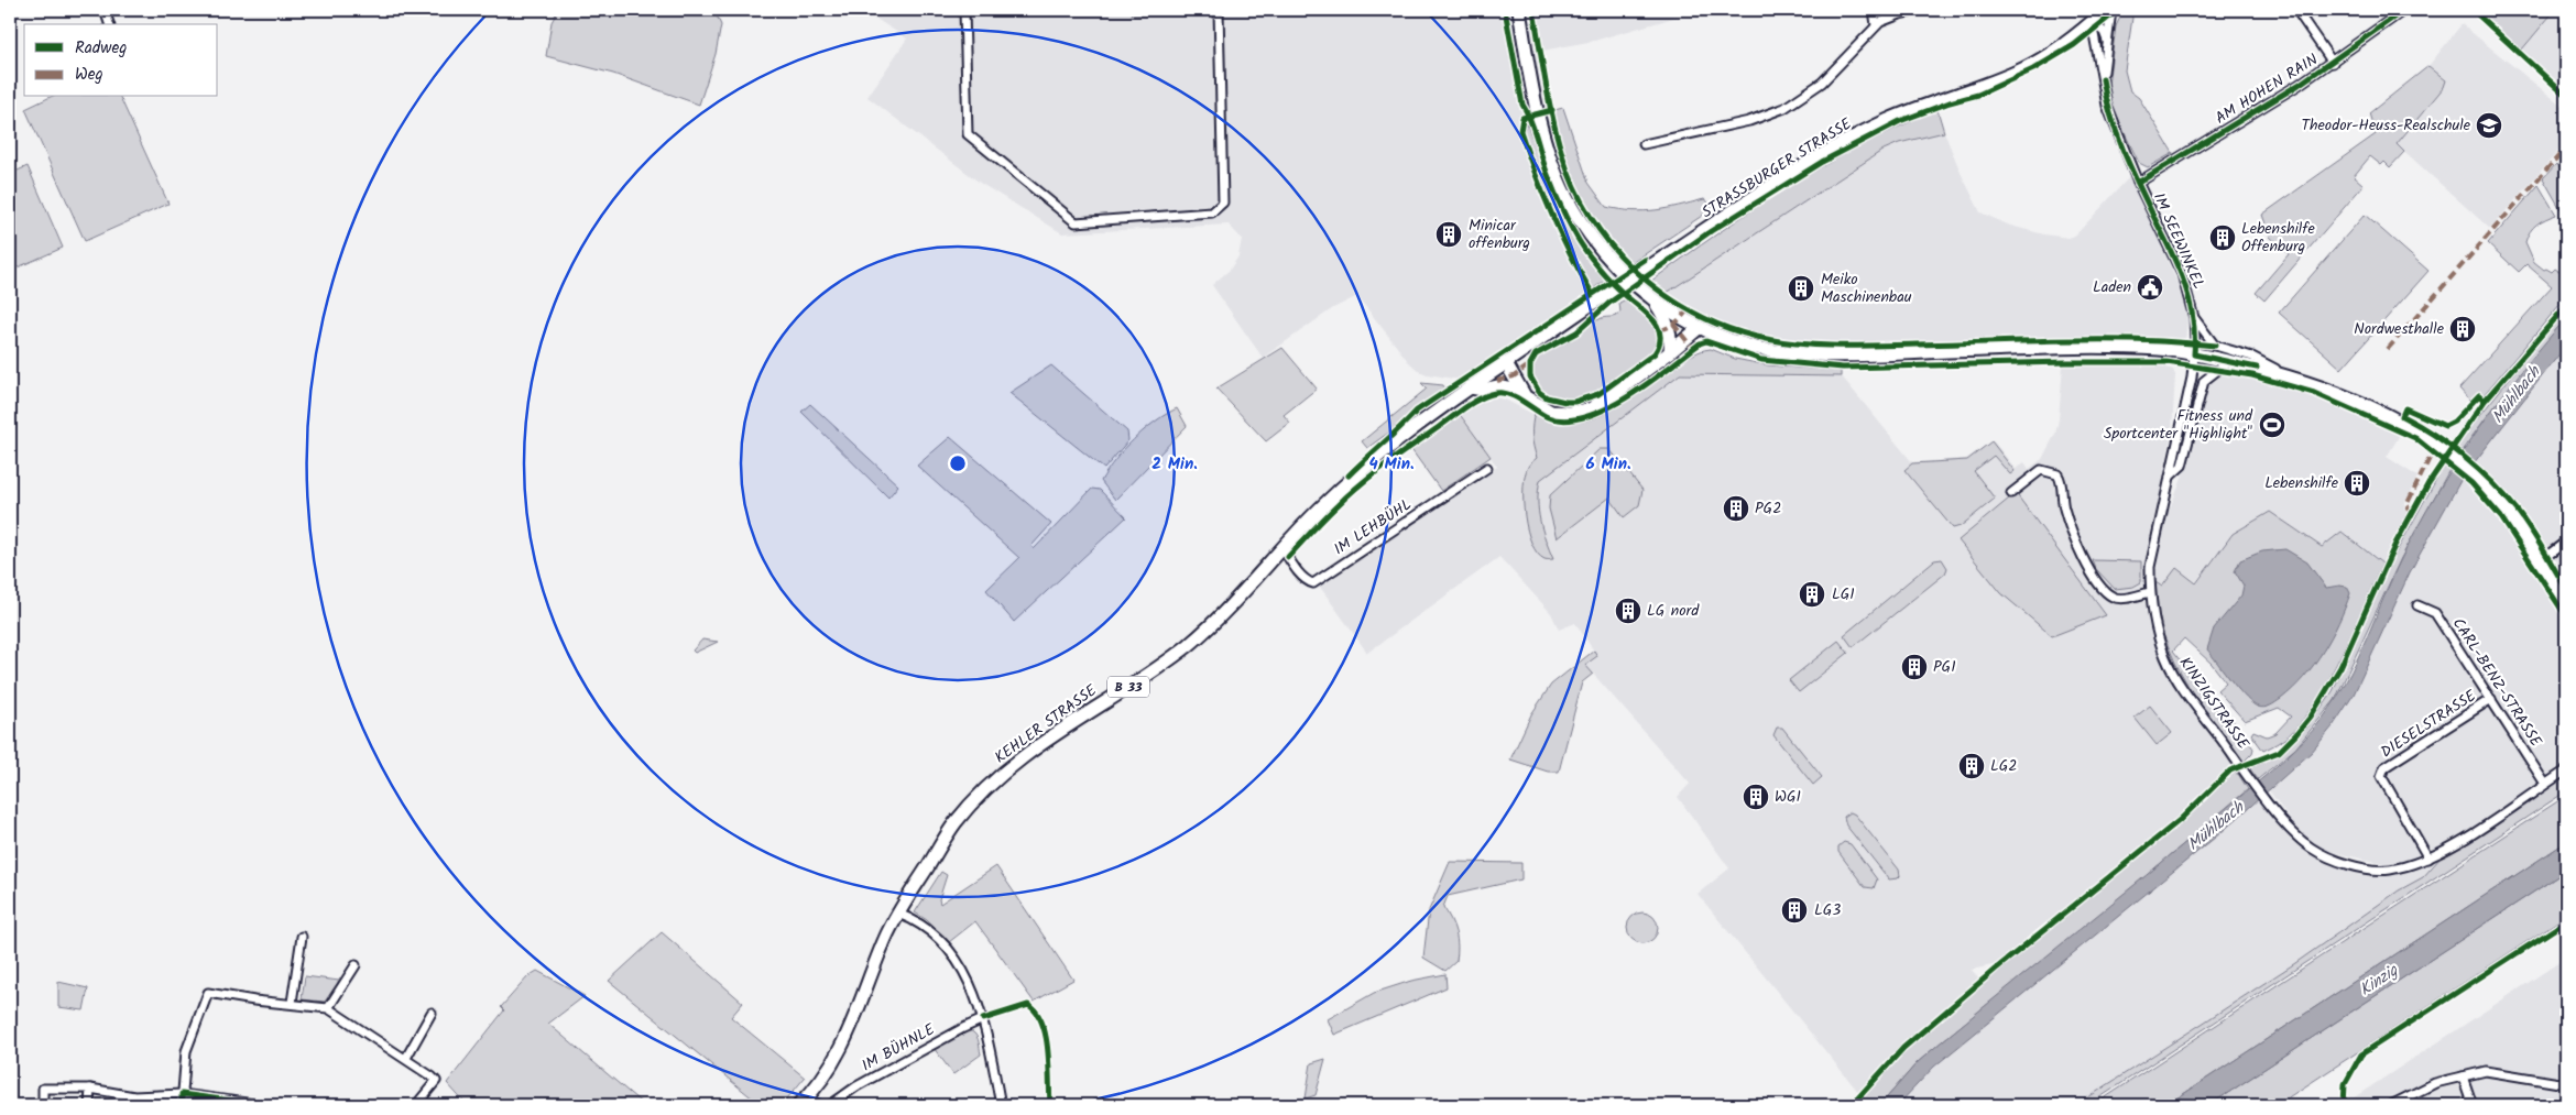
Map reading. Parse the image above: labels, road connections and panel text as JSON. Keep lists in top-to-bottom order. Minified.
{"streets":{"main road":["STRASSBURGER STRASSE","B 33","KEHLER STRASSE"],"street":["AM HOHEN RAIN","IM SEEWINKEL","IM LEHBÜHL","CARL-BENZ-STRASSE","KINZIGSTRASSE","DIESELSTRASSE","IM BÜHNLE"]},"crossings":[["AM HOHEN RAIN","IM SEEWINKEL"],["STRASSBURGER STRASSE","IM SEEWINKEL"],["STRASSBURGER STRASSE","KEHLER STRASSE"],["IM SEEWINKEL","KINZIGSTRASSE"],["IM LEHBÜHL","KEHLER STRASSE"],["CARL-BENZ-STRASSE","KINZIGSTRASSE"],["CARL-BENZ-STRASSE","DIESELSTRASSE"],["KINZIGSTRASSE","DIESELSTRASSE"]],"water":["Mühlbach","Kinzig"],"places":{"school or university":["Theodor-Heuss-Realschule"],"building":["Minicar offenburg","Lebenshilfe Offenburg","Meiko Maschinenbau","Nordwesthalle","Lebenshilfe","PG2","LG1","LG nord","PG1","LG2","WG1","LG3"],"public building":["Laden"],"sports":["Fitness und Sportcenter \"Highlight\""]},"legend":["Radweg","Weg"],"rings":["2 Min.","4 Min.","6 Min."]}
